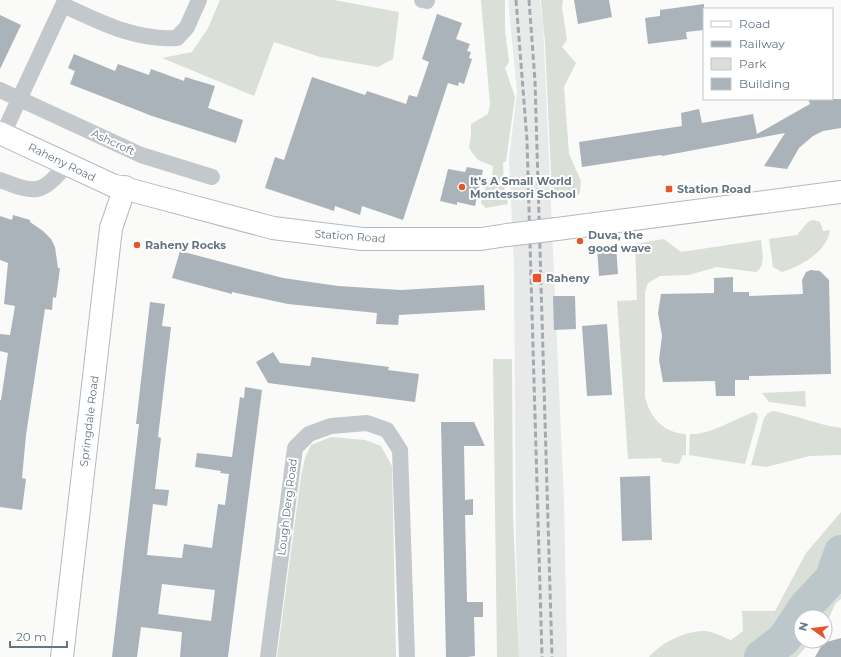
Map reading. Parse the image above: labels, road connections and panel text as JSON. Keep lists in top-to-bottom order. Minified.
{"streets":{"main road":["Raheny Road","Station Road","Springdale Road"],"street":["Ashcroft","Lough Derg Road"]},"crossings":[["Raheny Road","Station Road"],["Raheny Road","Springdale Road"],["Station Road","Springdale Road"]],"places":{"other":["It's A Small World Montessori School","Duva, the good wave","Raheny Rocks"],"transit":["Station Road","Raheny"]},"legend":["Road","Railway","Park","Building"],"scale_bar":"20 m","north":"left"}
